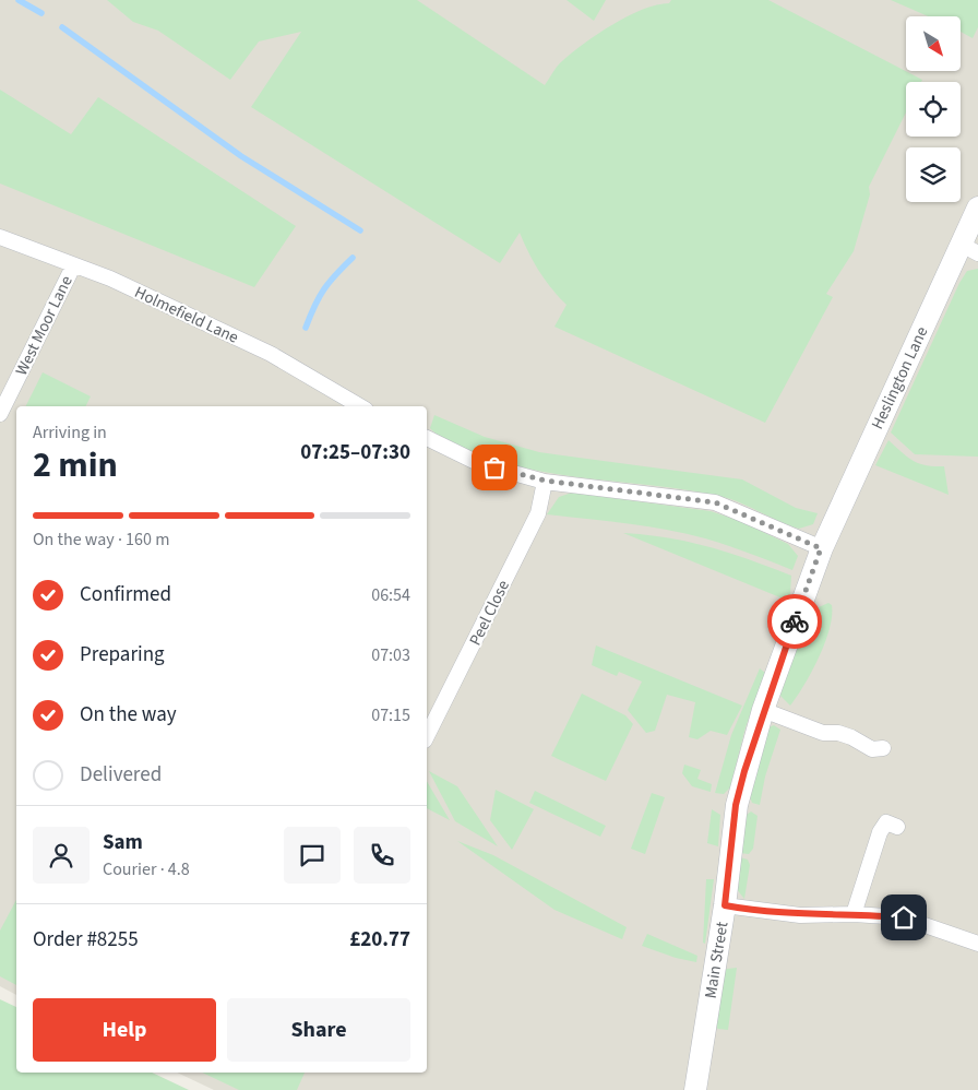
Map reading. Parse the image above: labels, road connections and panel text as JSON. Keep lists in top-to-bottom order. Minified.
{"streets":{"street":["Holmefield Lane","West Moor Lane","Heslington Lane","Peel Close","Main Street"]},"crossings":[["Holmefield Lane","West Moor Lane"],["Heslington Lane","Main Street"]],"north":"bottom right","page":{"heading":["2 min","Arriving in","07:25–07:30"],"panel":["Sam","Courier · 4.8","Order #8255","£20.77"],"bar":"On the way · 160 m","list":[["Confirmed","06:54"],["Preparing","07:03"],["On the way","07:15"],"Delivered"],"buttons":["Help","Share"]}}
